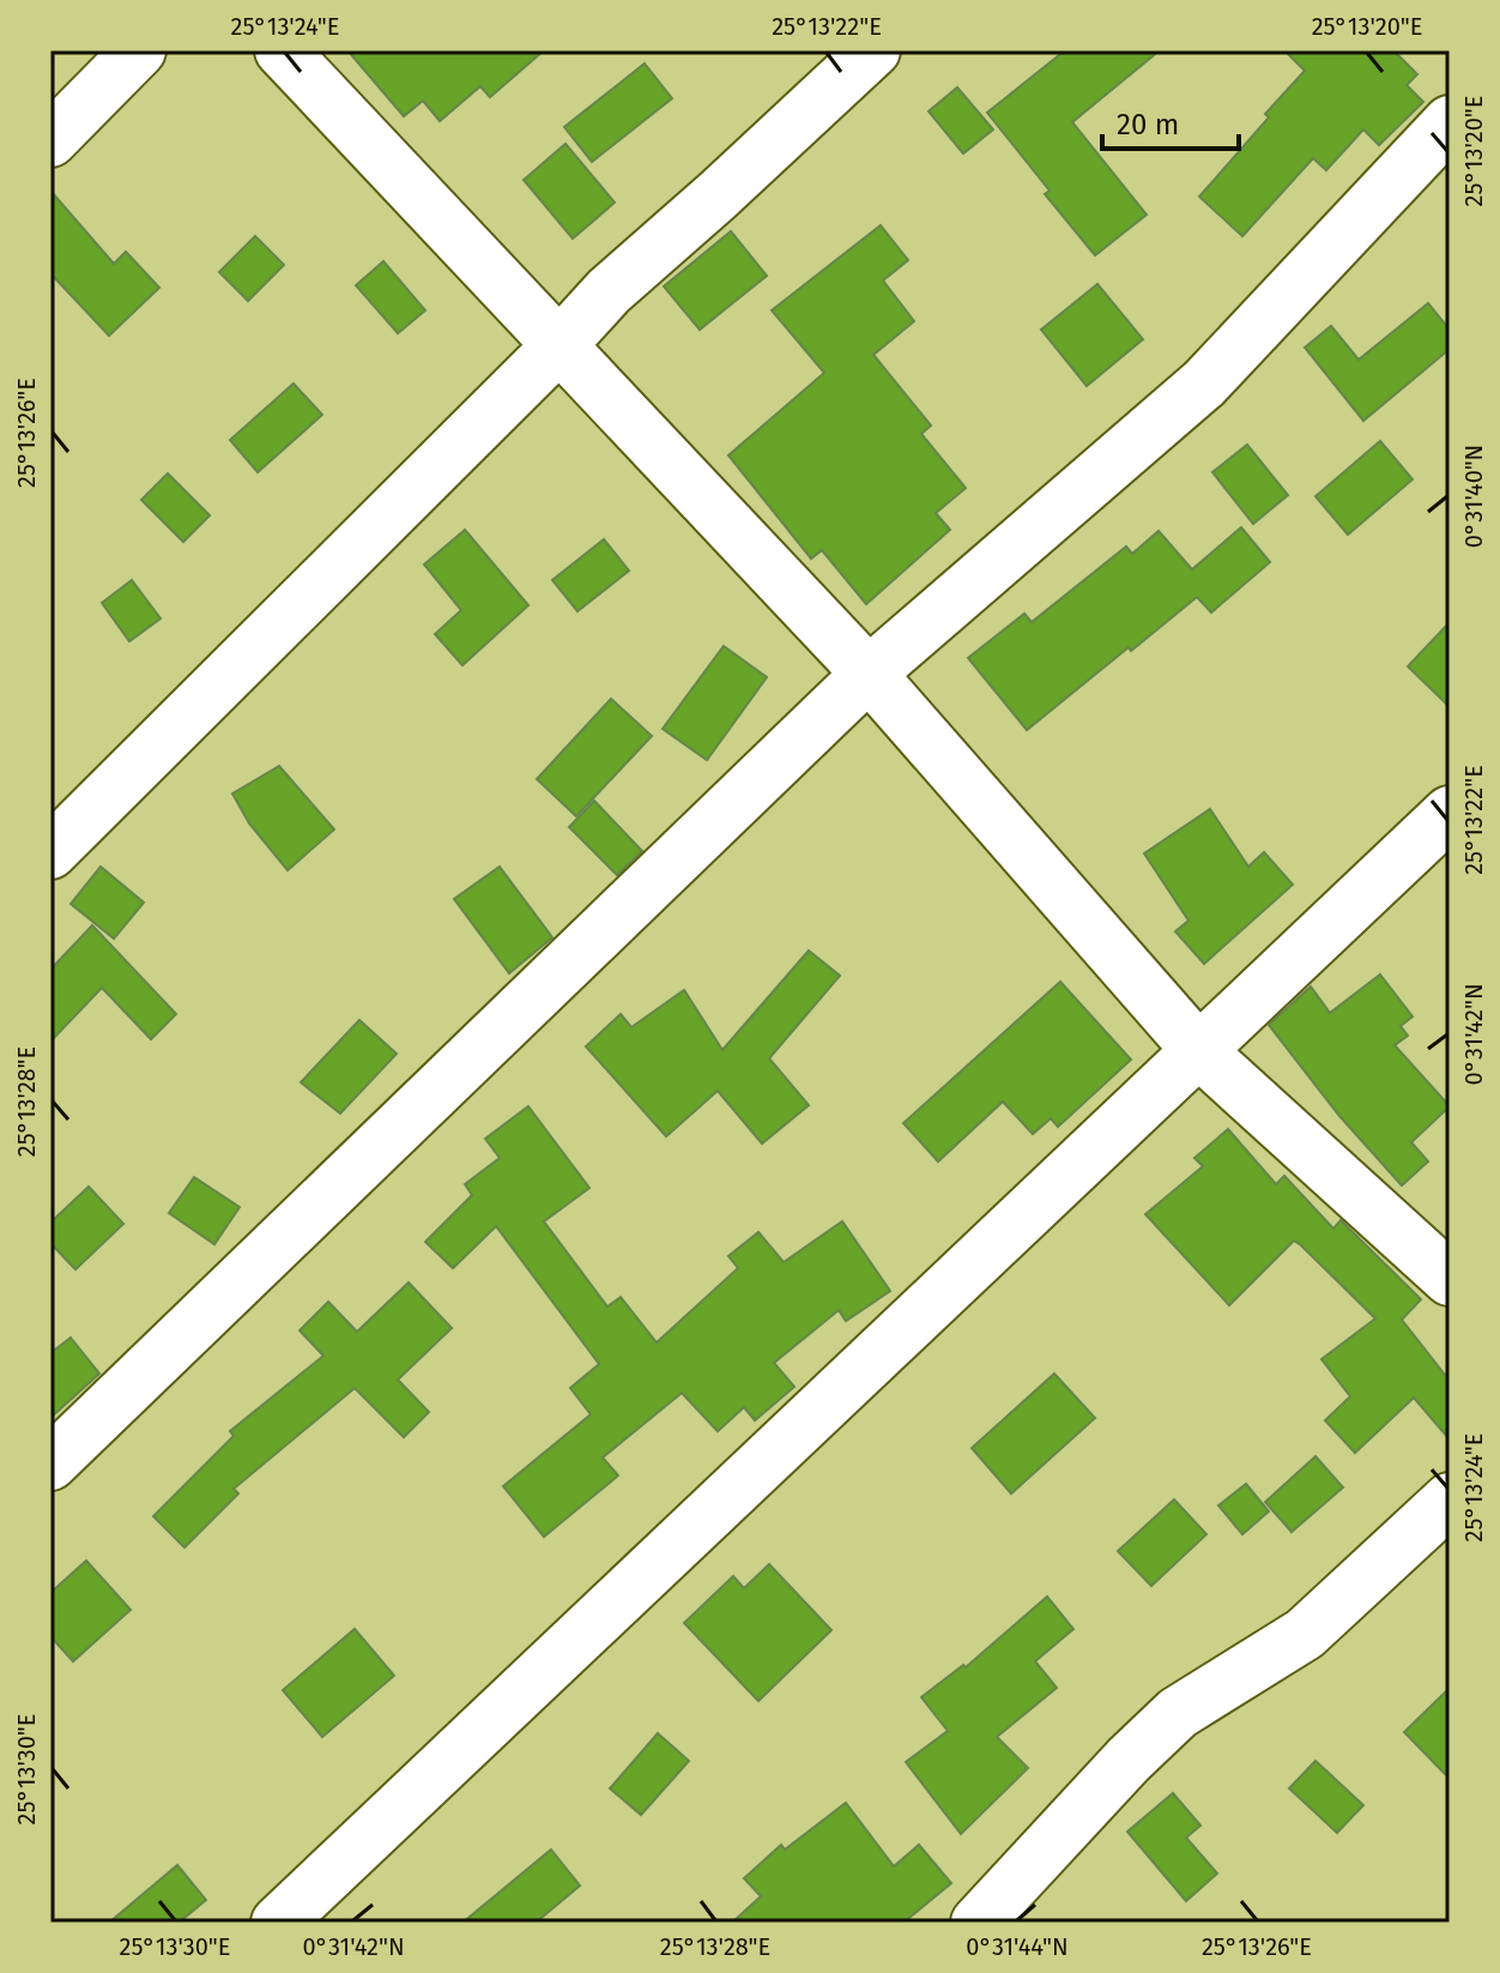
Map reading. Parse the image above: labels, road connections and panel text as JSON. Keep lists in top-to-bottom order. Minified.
{"scale_bar":"20 m","coordinates":["25°13'24\"E","25°13'22\"E","25°13'20\"E","25°13'26\"E","0°31'40\"N","0°31'42\"N","25°13'28\"E","25°13'30\"E","0°31'44\"N"]}
